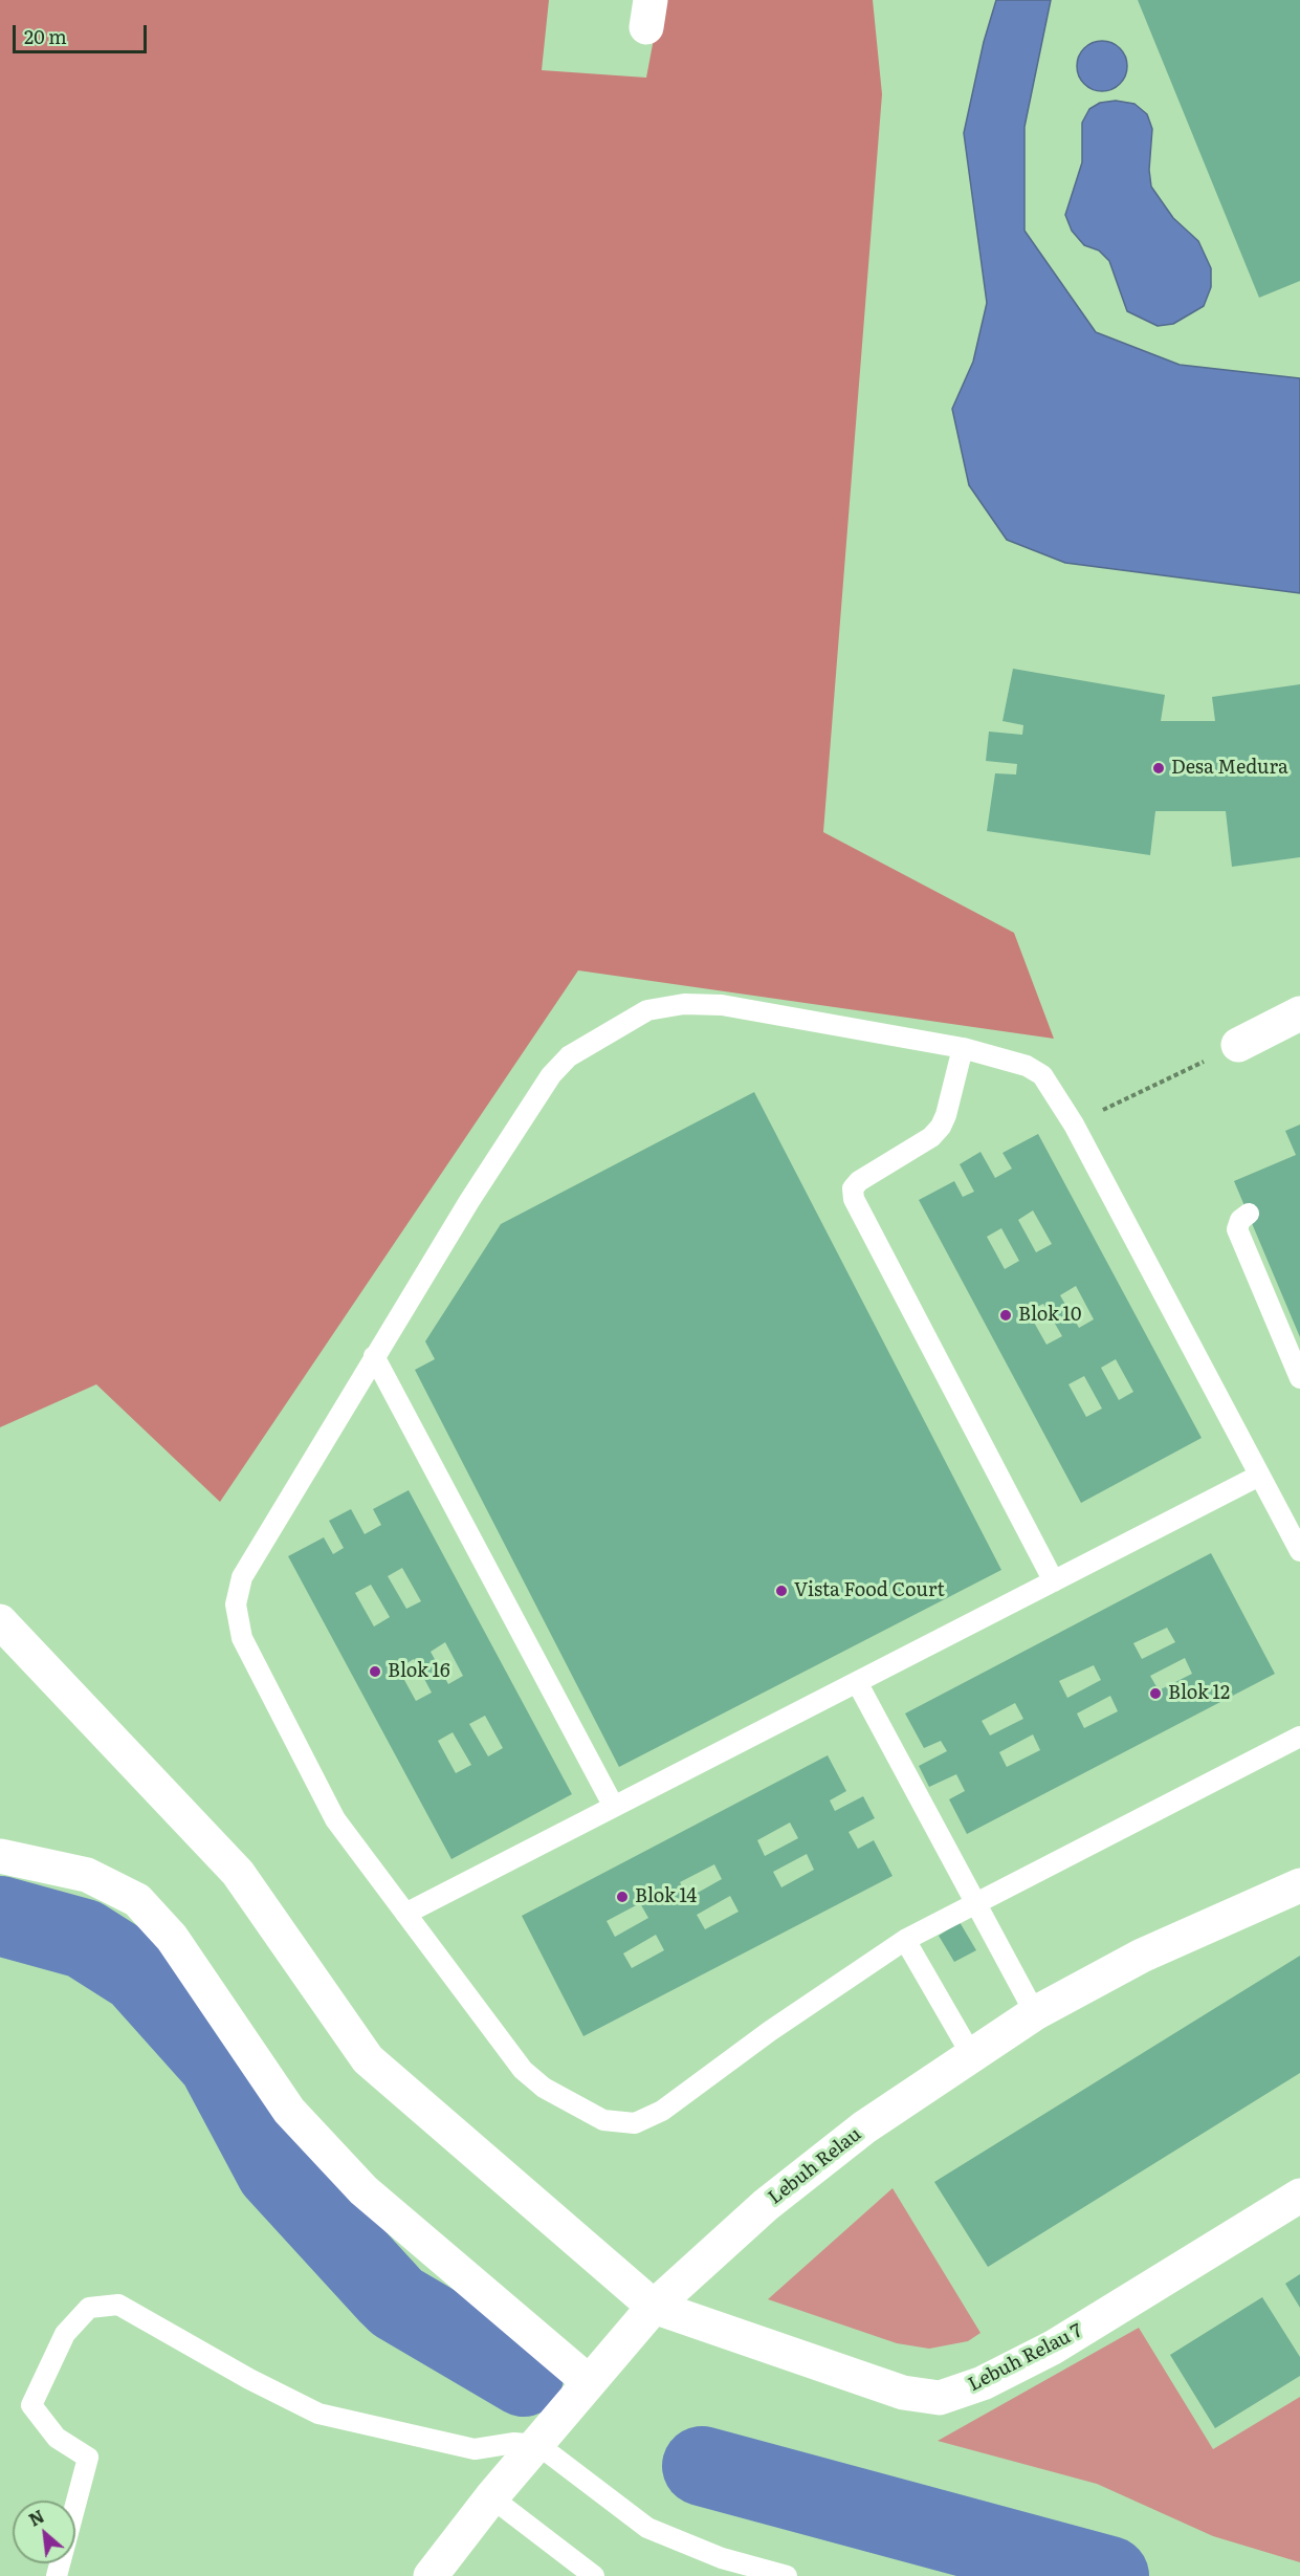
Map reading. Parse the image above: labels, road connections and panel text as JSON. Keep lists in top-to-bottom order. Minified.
{"streets":{"street":["Lebuh Relau","Lebuh Relau 7"]},"crossings":[["Lebuh Relau","Lebuh Relau 7"]],"places":["Desa Medura","Blok 10","Vista Food Court","Blok 16","Blok 12","Blok 14"],"scale_bar":"20 m","north":"top left"}
